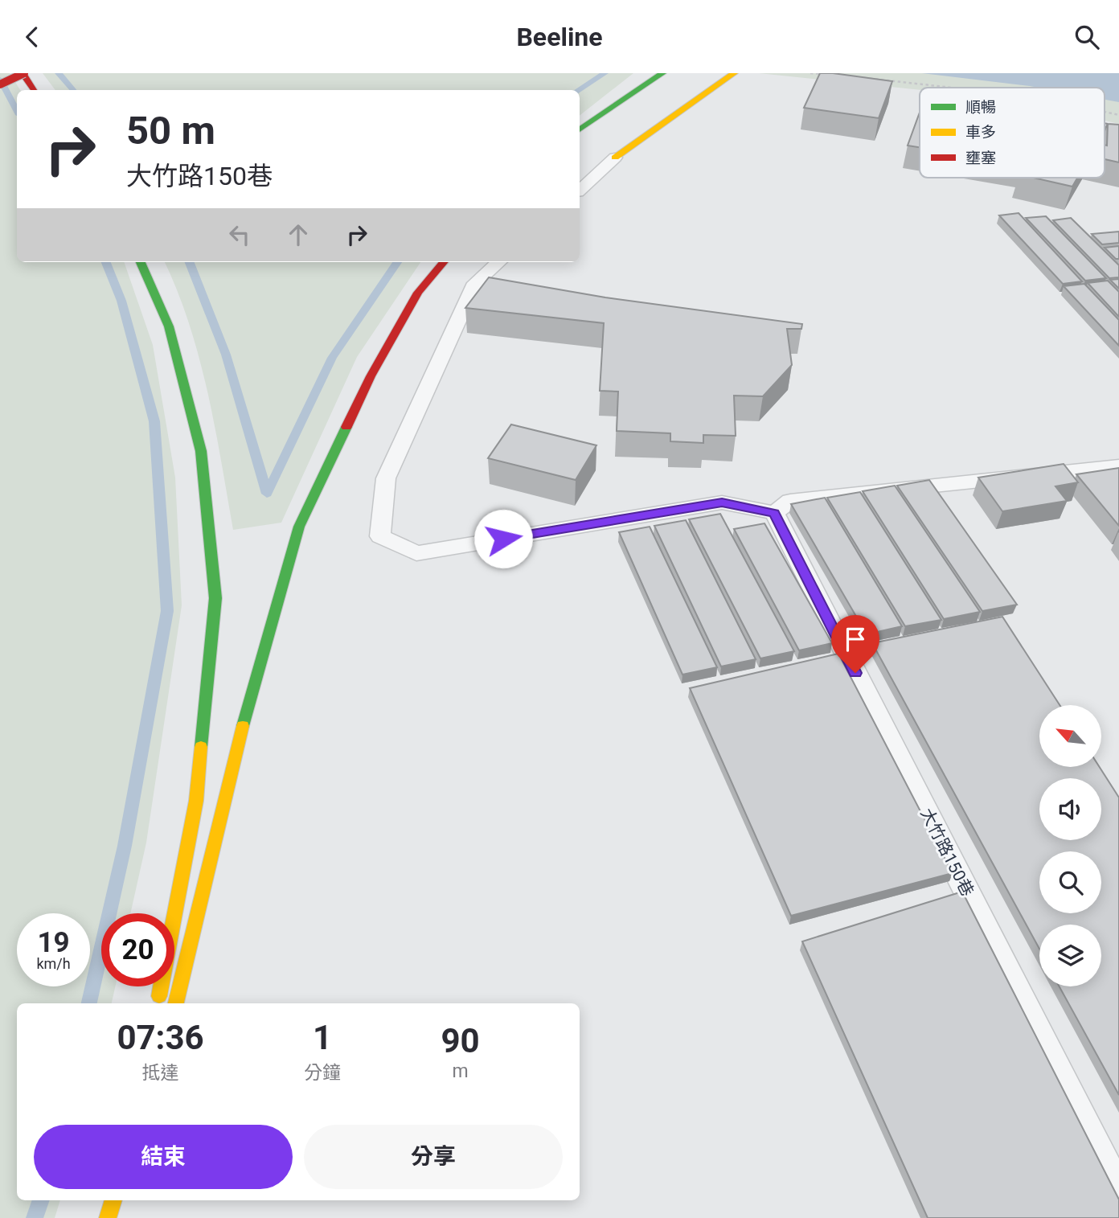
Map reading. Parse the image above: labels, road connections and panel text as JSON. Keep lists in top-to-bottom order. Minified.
{"streets":{"lane":["大竹路150巷"]},"legend":["順暢","車多","壅塞"],"north":"top left","page":{"header":"Beeline","turn":["50 m","大竹路150巷"],"speed":"19 km/h","limit":"20","eta":["07:36","抵達","1","分鐘","90","m"],"buttons":["結束","分享"]}}
